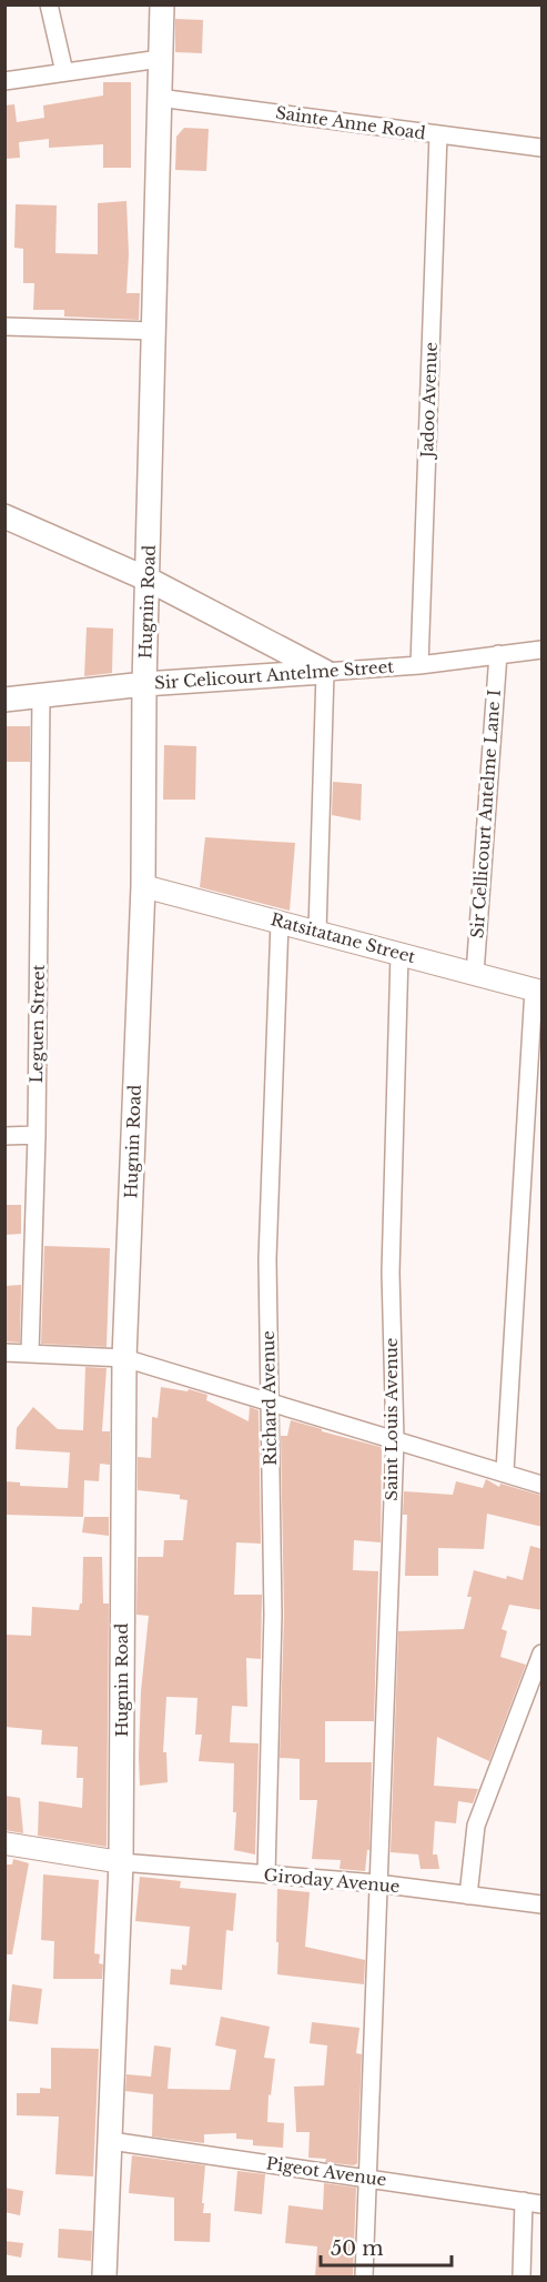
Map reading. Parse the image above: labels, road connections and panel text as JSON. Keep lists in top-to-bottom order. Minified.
{"streets":{"main road":["Hugnin Road","Sir Celicourt Antelme Street"],"street":["Sainte Anne Road","Jadoo Avenue","Sir Cellicourt Antelme Lane I","Ratsitatane Street","Leguen Street","Richard Avenue","Saint Louis Avenue","Giroday Avenue","Pigeot Avenue"]},"crossings":[["Sainte Anne Road","Jadoo Avenue"],["Sainte Anne Road","Hugnin Road"],["Jadoo Avenue","Sir Celicourt Antelme Street"],["Hugnin Road","Sir Celicourt Antelme Street"],["Hugnin Road","Ratsitatane Street"],["Hugnin Road","Giroday Avenue"],["Hugnin Road","Pigeot Avenue"],["Sir Celicourt Antelme Street","Sir Cellicourt Antelme Lane I"],["Sir Celicourt Antelme Street","Leguen Street"],["Sir Cellicourt Antelme Lane I","Ratsitatane Street"],["Ratsitatane Street","Richard Avenue"],["Ratsitatane Street","Saint Louis Avenue"],["Richard Avenue","Giroday Avenue"],["Saint Louis Avenue","Giroday Avenue"],["Saint Louis Avenue","Pigeot Avenue"]],"scale_bar":"50 m"}
